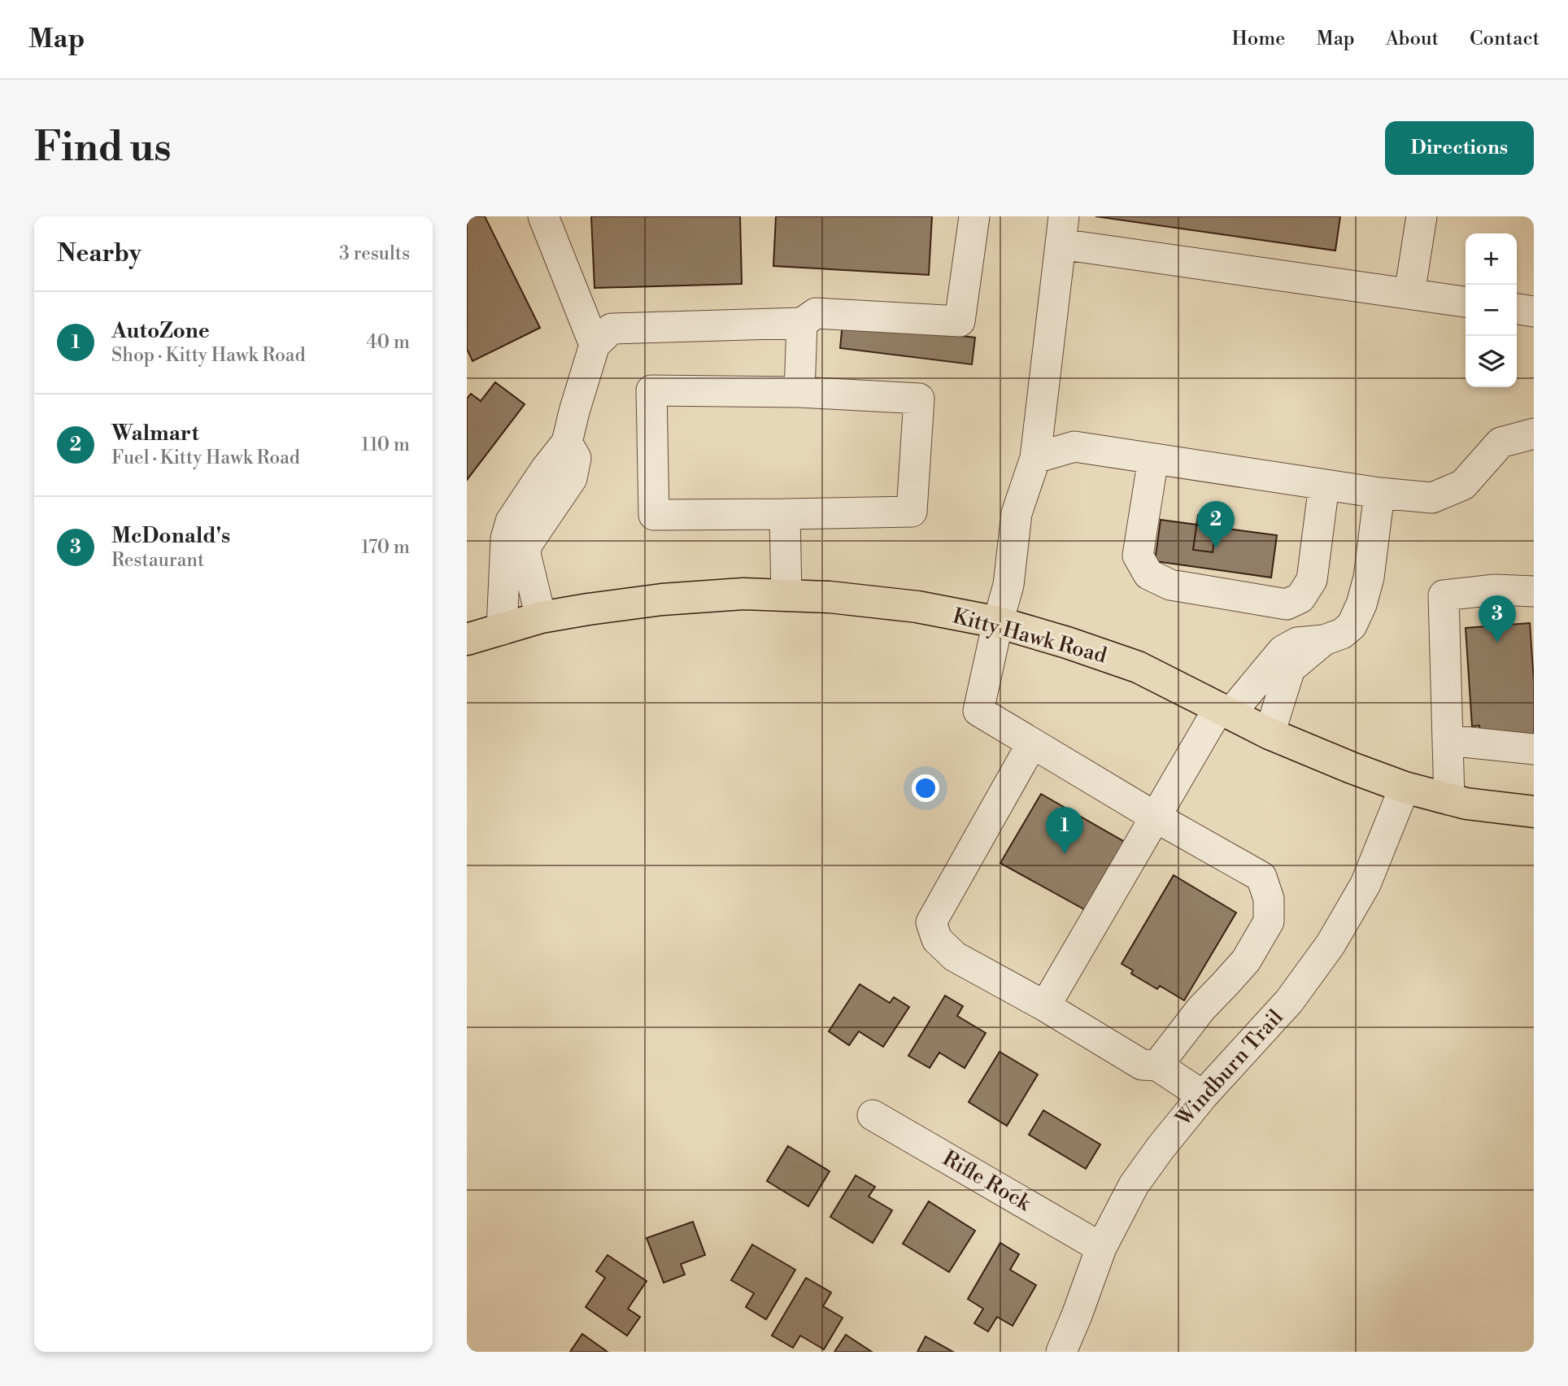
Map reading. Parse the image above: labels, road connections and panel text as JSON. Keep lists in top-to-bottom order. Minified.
{"streets":{"main road":["Kitty Hawk Road"],"street":["Windburn Trail","Rifle Rock"]},"crossings":[["Kitty Hawk Road","Windburn Trail"],["Windburn Trail","Rifle Rock"]],"page":{"header":"Map","nav":["Home","Map","About","Contact"],"buttons":"Directions","title":"Find us","heading":["Nearby","3 results"],"map_buttons":["+","−"],"list":[{"mark":"1","name":"AutoZone","note":"Shop · Kitty Hawk Road","value":"40 m"},{"mark":"2","name":"Walmart","note":"Fuel · Kitty Hawk Road","value":"110 m"},{"mark":"3","name":"McDonald's","note":"Restaurant","value":"170 m"}],"pins":["2","3","1"]}}
